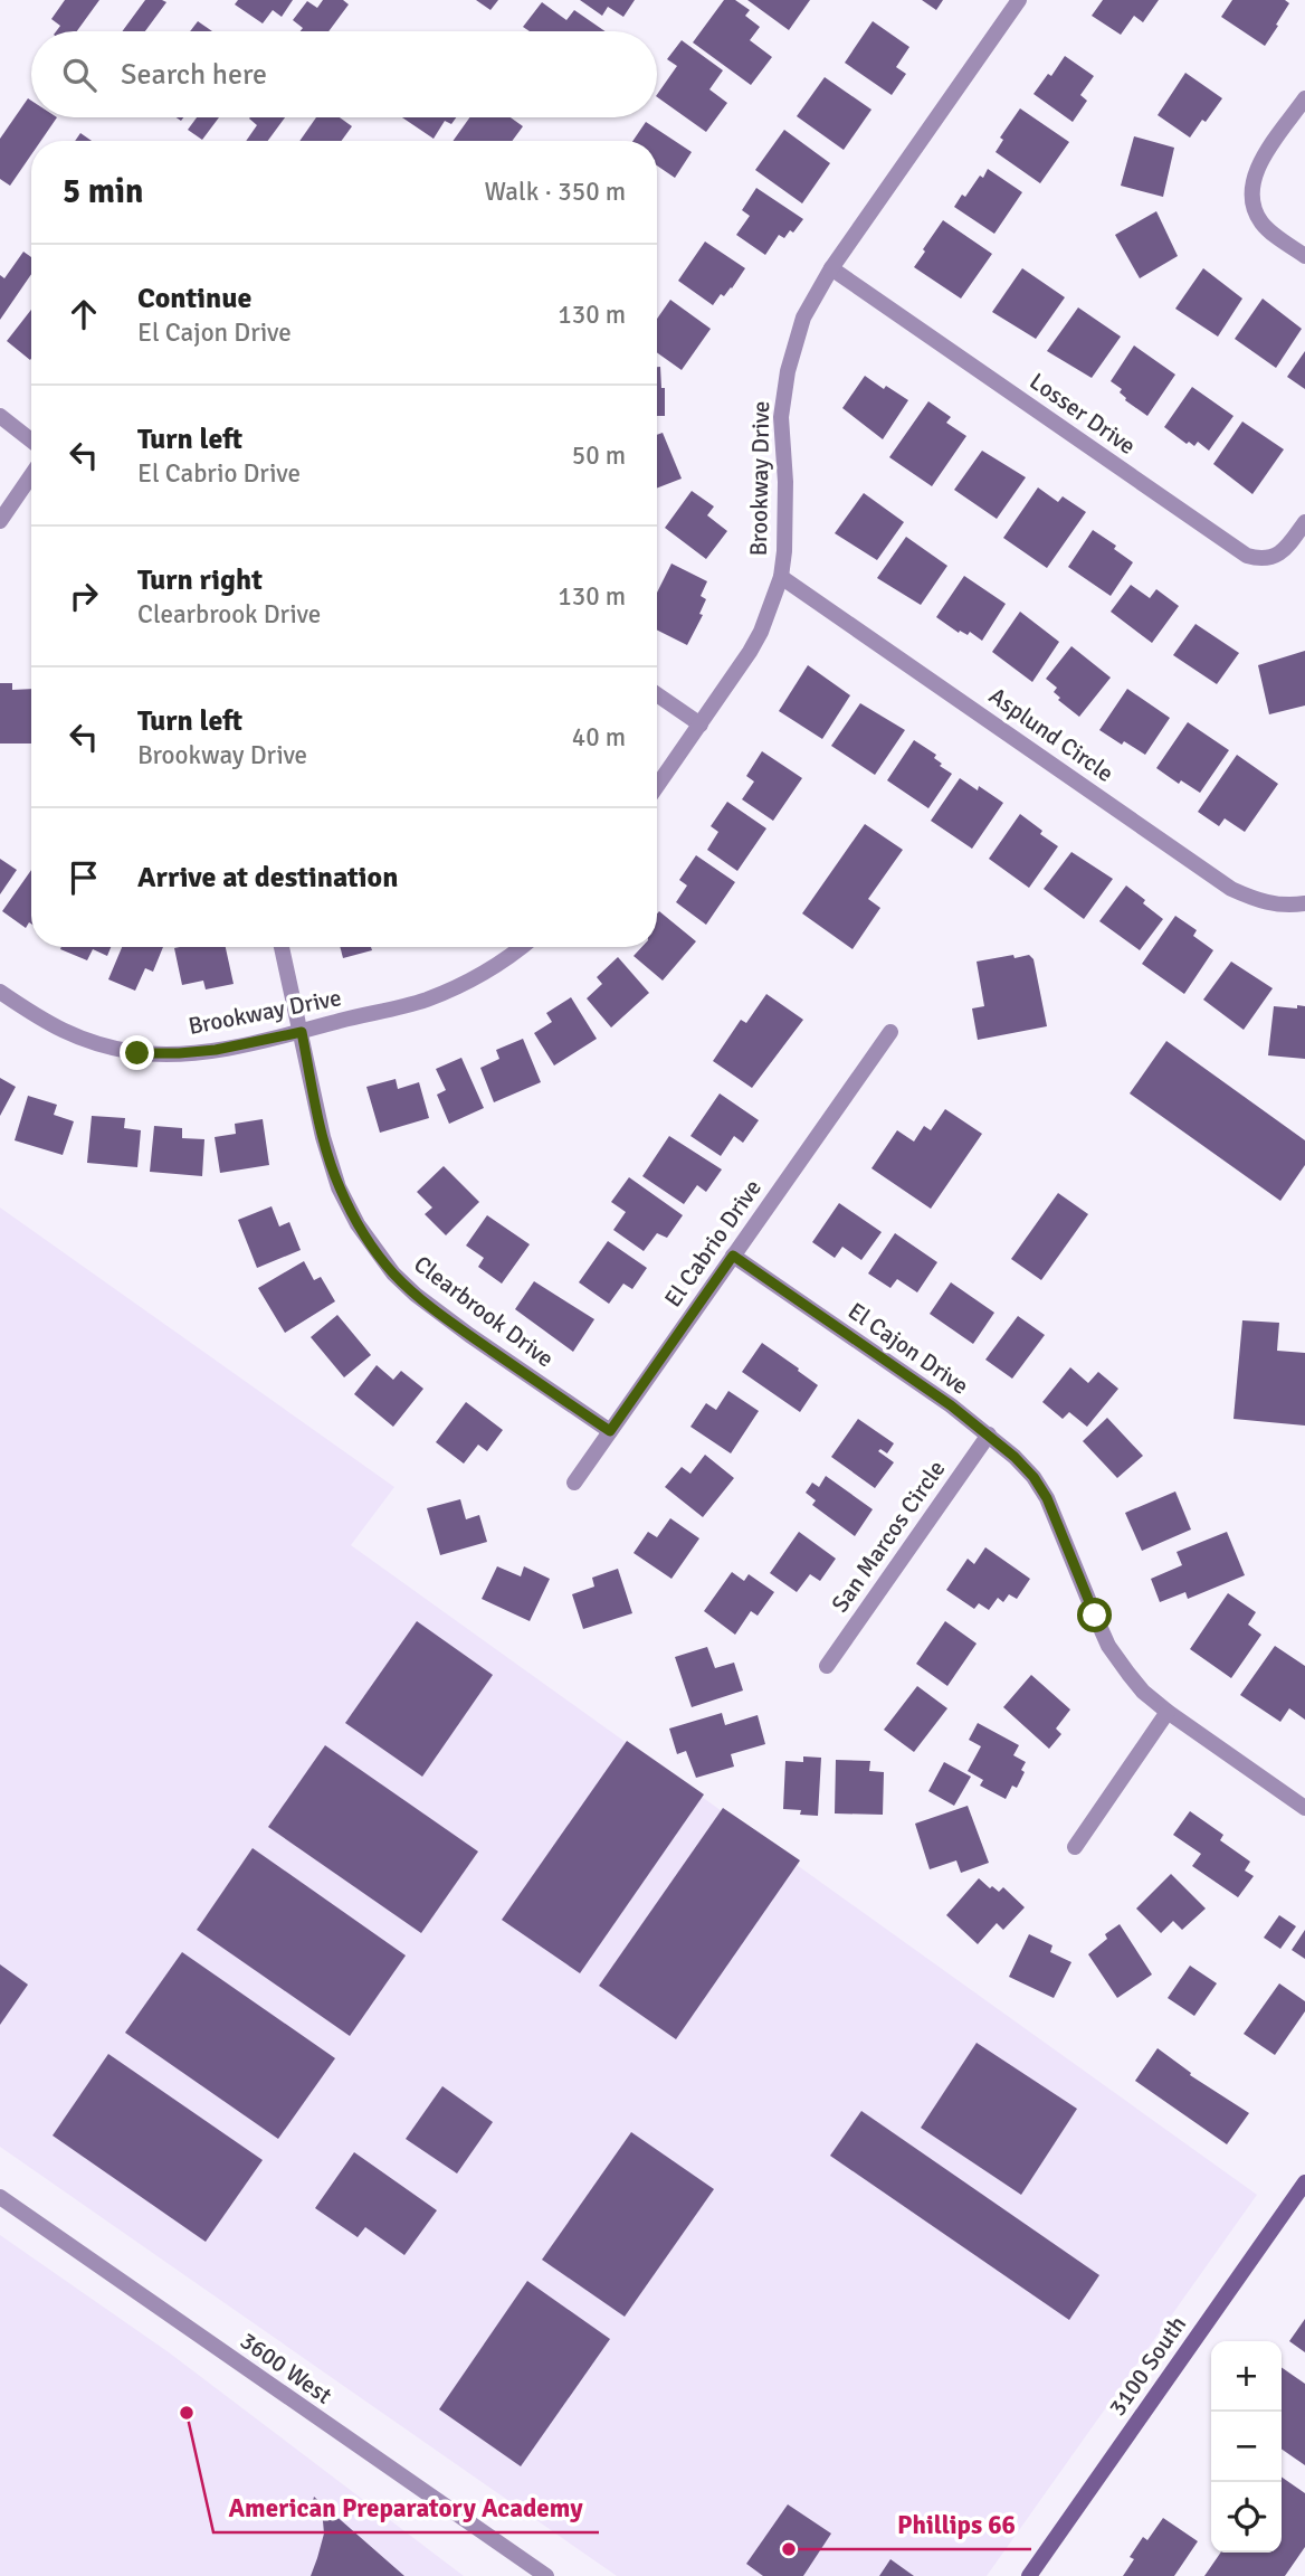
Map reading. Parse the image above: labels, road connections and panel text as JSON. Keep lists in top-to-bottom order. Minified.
{"streets":{"main road":["3100 South"],"street":["Losser Drive","Brookway Drive","Asplund Circle","El Cabrio Drive","Clearbrook Drive","El Cajon Drive","San Marcos Circle","3600 West"]},"crossings":[["Losser Drive","Brookway Drive"],["Brookway Drive","Asplund Circle"],["Brookway Drive","Clearbrook Drive"],["El Cabrio Drive","Clearbrook Drive"],["El Cabrio Drive","El Cajon Drive"],["El Cajon Drive","San Marcos Circle"]],"places":["American Preparatory Academy","Phillips 66"],"page":{"search":"Search here","heading":["5 min","Walk · 350 m"],"list":[["Continue","El Cajon Drive","130 m"],["Turn left","El Cabrio Drive","50 m"],["Turn right","Clearbrook Drive","130 m"],["Turn left","Brookway Drive","40 m"],"Arrive at destination"],"map_buttons":["+","−"]}}
